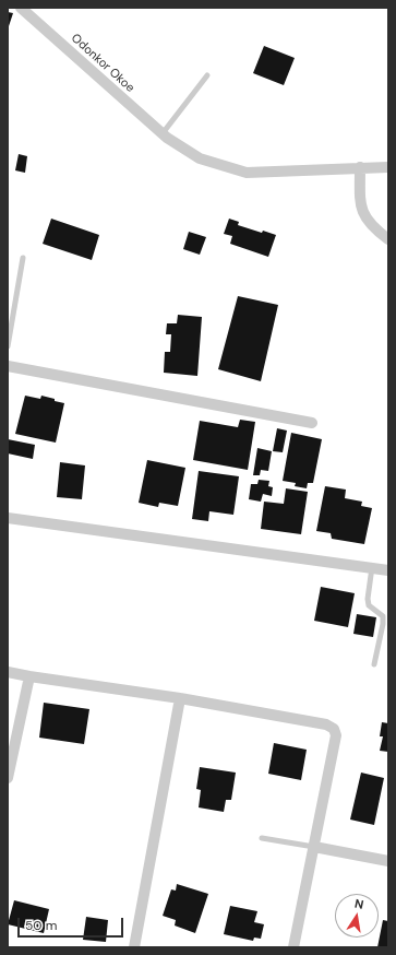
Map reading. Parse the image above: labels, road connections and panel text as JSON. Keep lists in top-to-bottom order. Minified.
{"streets":{"street":["Odonkor Okoe"]},"scale_bar":"50 m","north":"top"}
